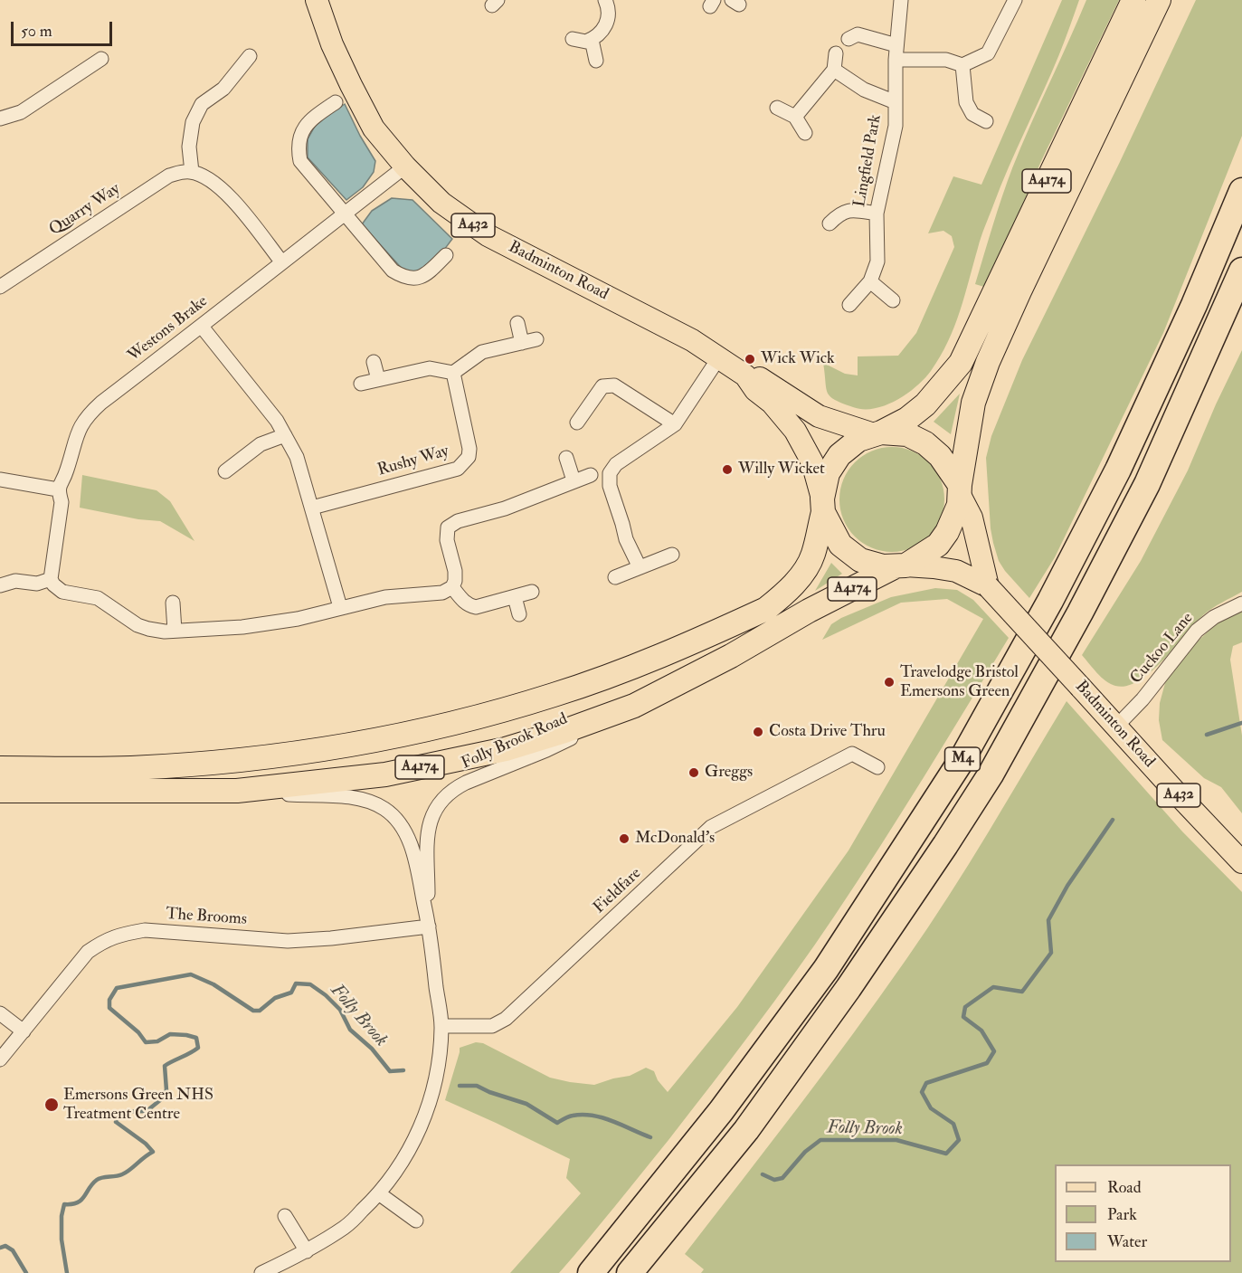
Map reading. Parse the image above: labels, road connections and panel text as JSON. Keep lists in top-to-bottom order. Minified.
{"streets":{"highway":["A4174","M4"],"main road":["A432","Badminton Road"],"street":["Lingfield Park","Quarry Way","Westons Brake","Rushy Way","Cuckoo Lane","Folly Brook Road","Fieldfare","The Brooms"]},"crossings":[["A4174","Badminton Road"],["A4174","Folly Brook Road"],["Badminton Road","Westons Brake"],["Badminton Road","Cuckoo Lane"],["Folly Brook Road","Fieldfare"],["Folly Brook Road","The Brooms"]],"water":["Folly Brook"],"places":["Wick Wick","Willy Wicket","Travelodge Bristol Emersons Green","Costa Drive Thru","Greggs","McDonald's","Emersons Green NHS Treatment Centre"],"legend":["Road","Park","Water"],"scale_bar":"50 m"}
